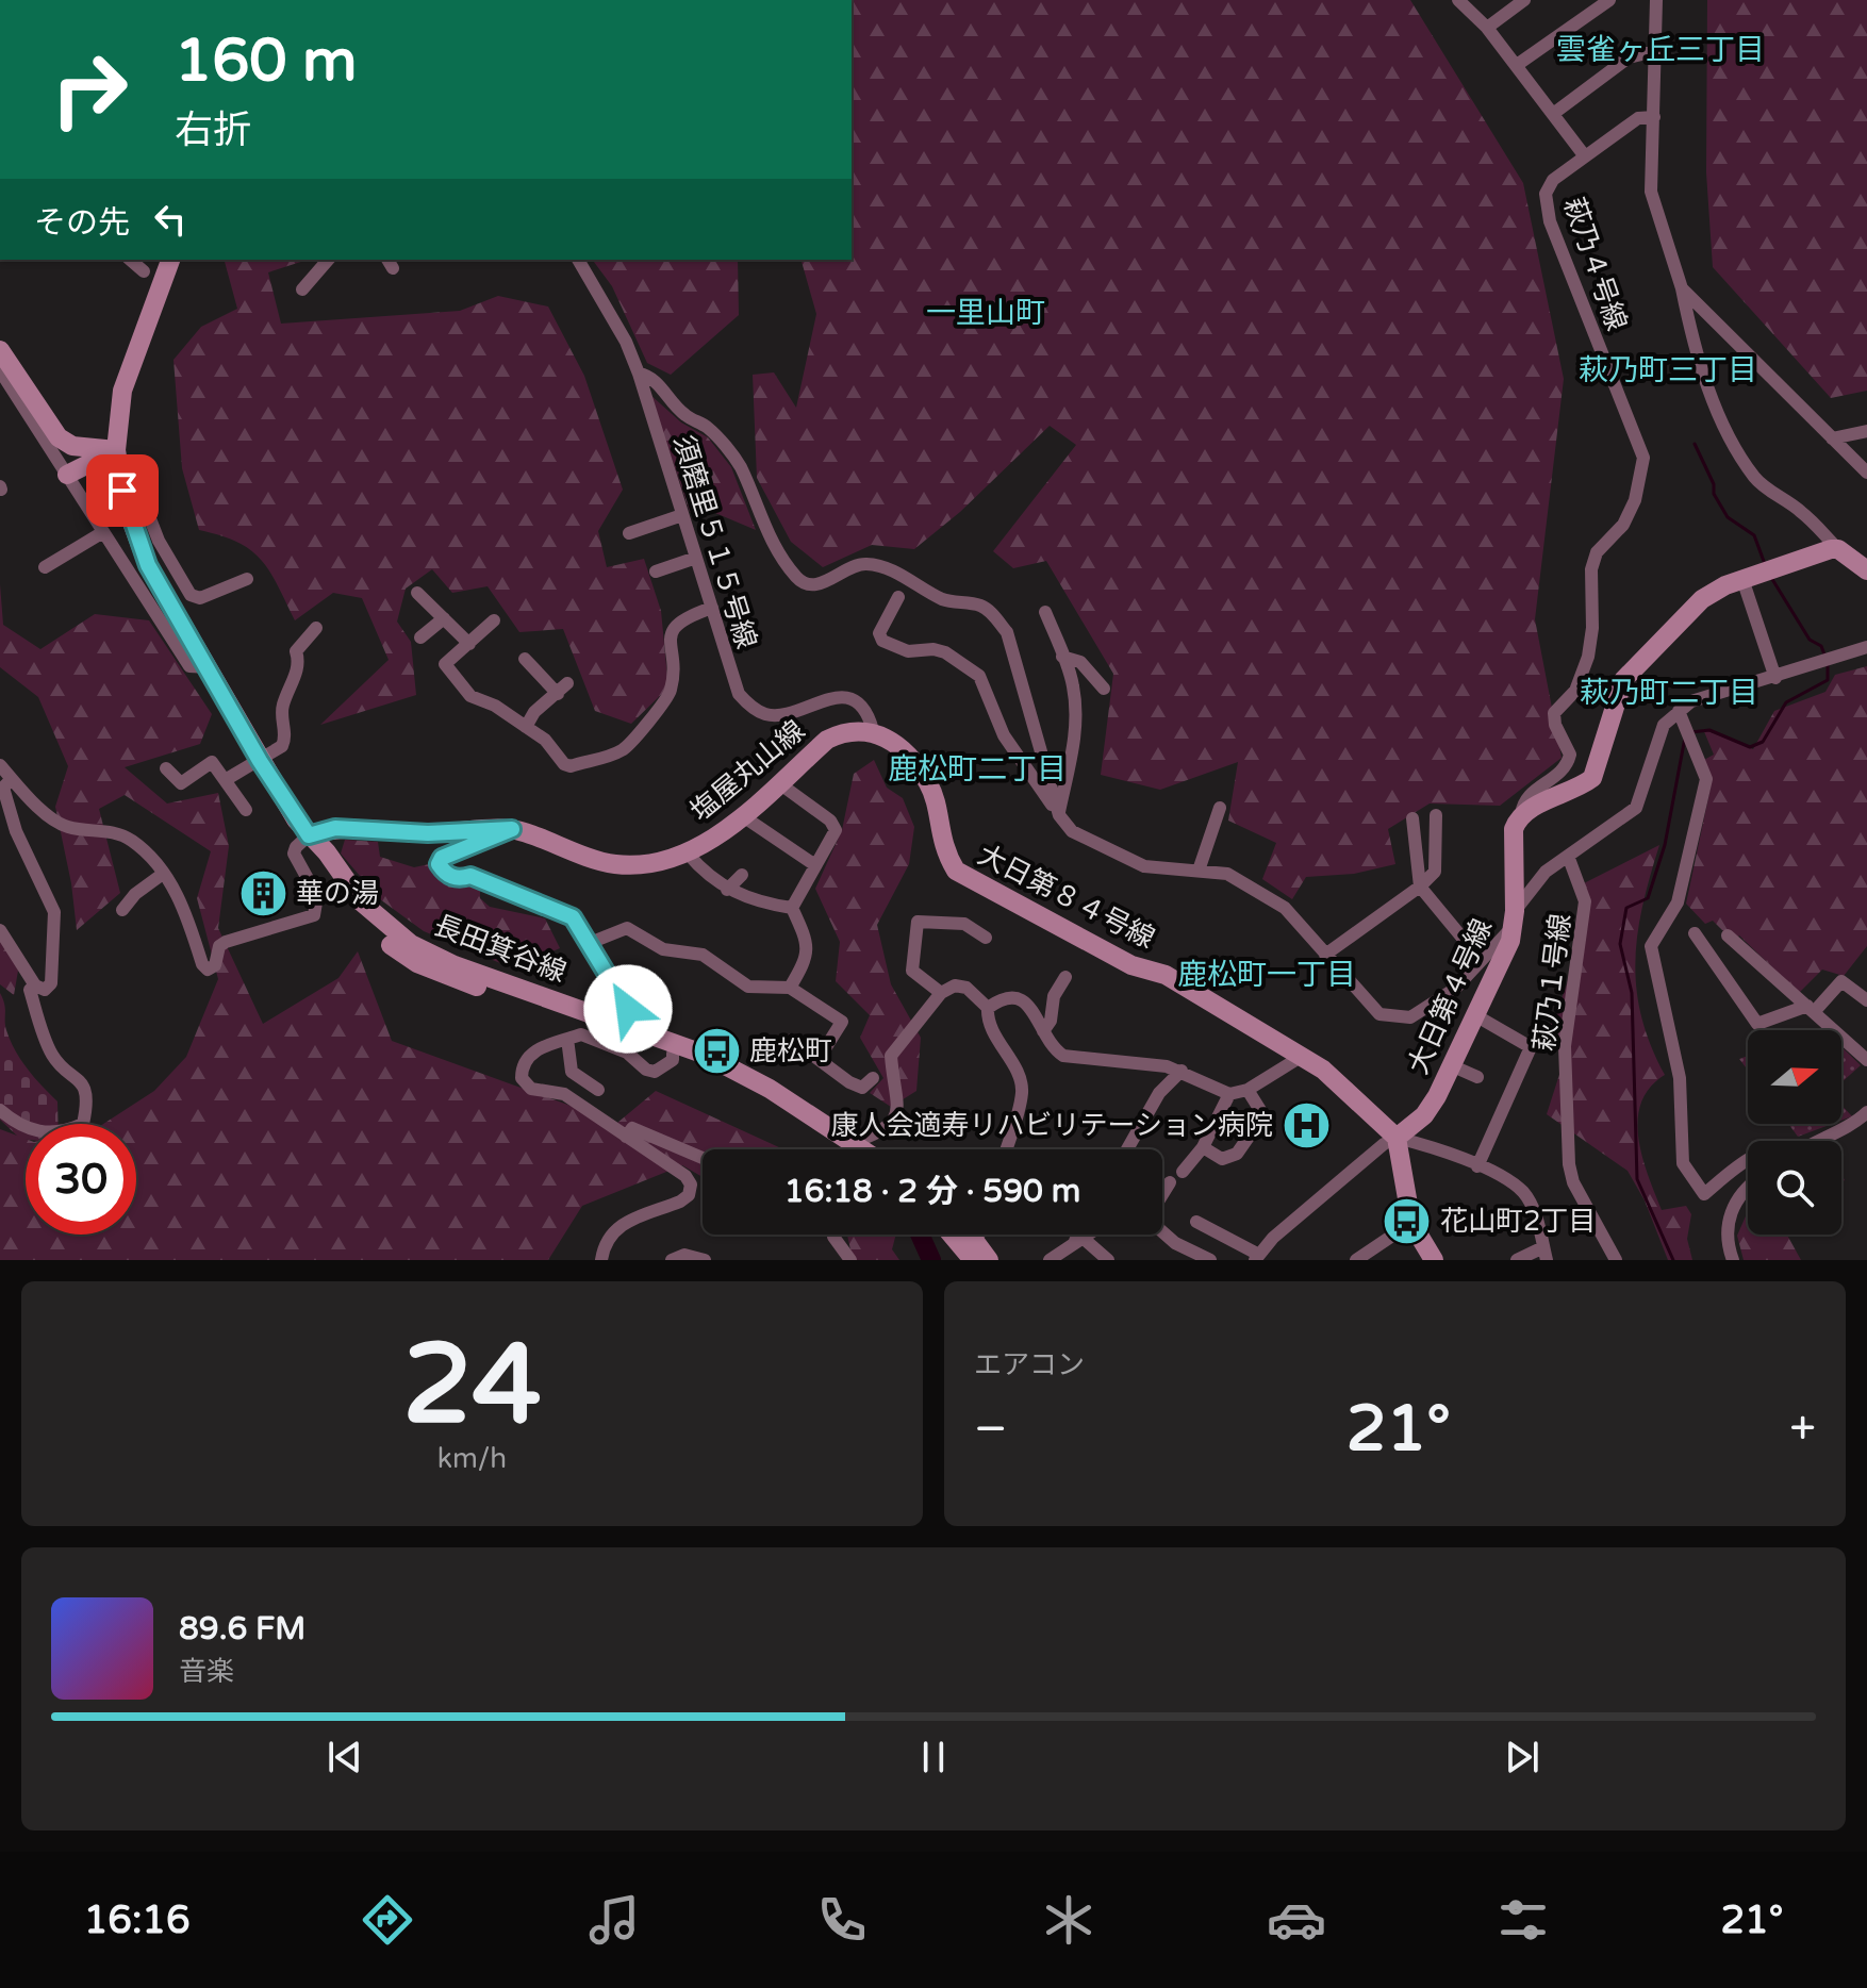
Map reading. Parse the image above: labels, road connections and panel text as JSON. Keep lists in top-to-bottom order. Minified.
{"streets":{"street":["萩乃４号線","須磨里５１５号線","塩屋丸山線","大日第８４号線","長田箕谷線","萩乃１号線","大日第４号線"]},"crossings":[["萩乃４号線","大日第４号線"],["須磨里５１５号線","塩屋丸山線"],["須磨里５１５号線","大日第８４号線"],["塩屋丸山線","大日第８４号線"],["塩屋丸山線","長田箕谷線"],["大日第８４号線","大日第４号線"]],"districts":["雲雀ヶ丘三丁目","一里山町","萩乃町三丁目","萩乃町二丁目","鹿松町二丁目","鹿松町一丁目"],"places":{"building":["華の湯"],"bus stop":["鹿松町","花山町2丁目"],"hospital":["康人会適寿リハビリテーション病院"]},"north":"right","page":{"turn":["160 m","右折"],"then":"その先","limit":"30","trip":"16:18 · 2 分 · 590 m","tile":[["24","km/h"],"エアコン"],"heat":["−","21°","+"],"song":["89.6 FM","音楽"],"tabs":["16:16","21°"]}}
